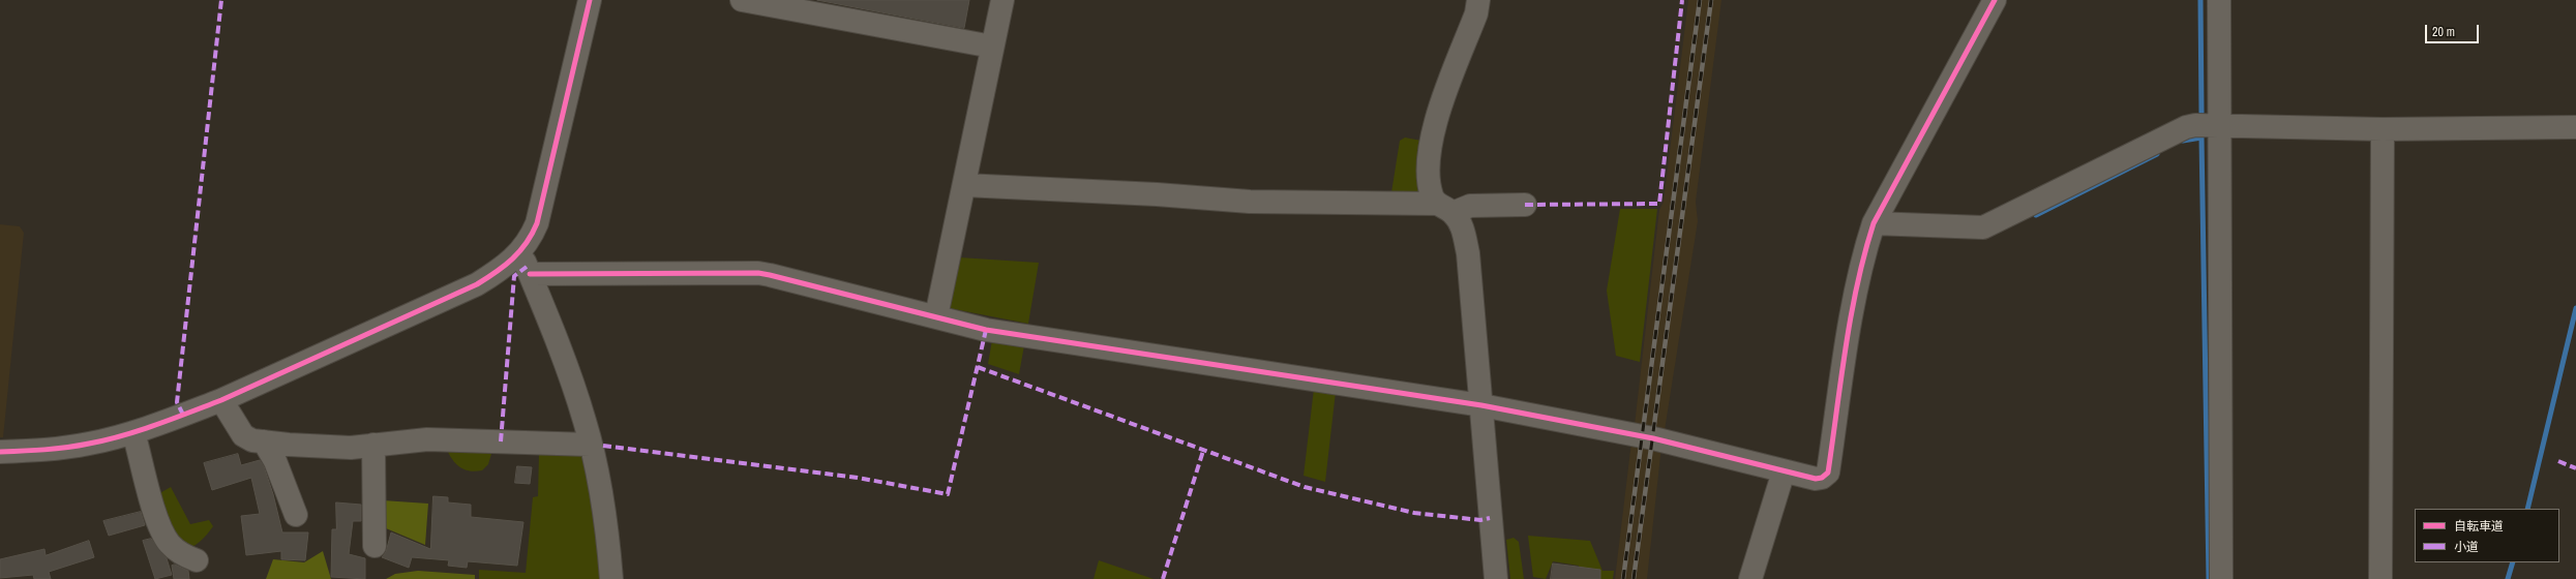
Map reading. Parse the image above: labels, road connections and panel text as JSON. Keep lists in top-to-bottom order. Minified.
{"legend":["自転車道","小道"],"scale_bar":"20 m"}
